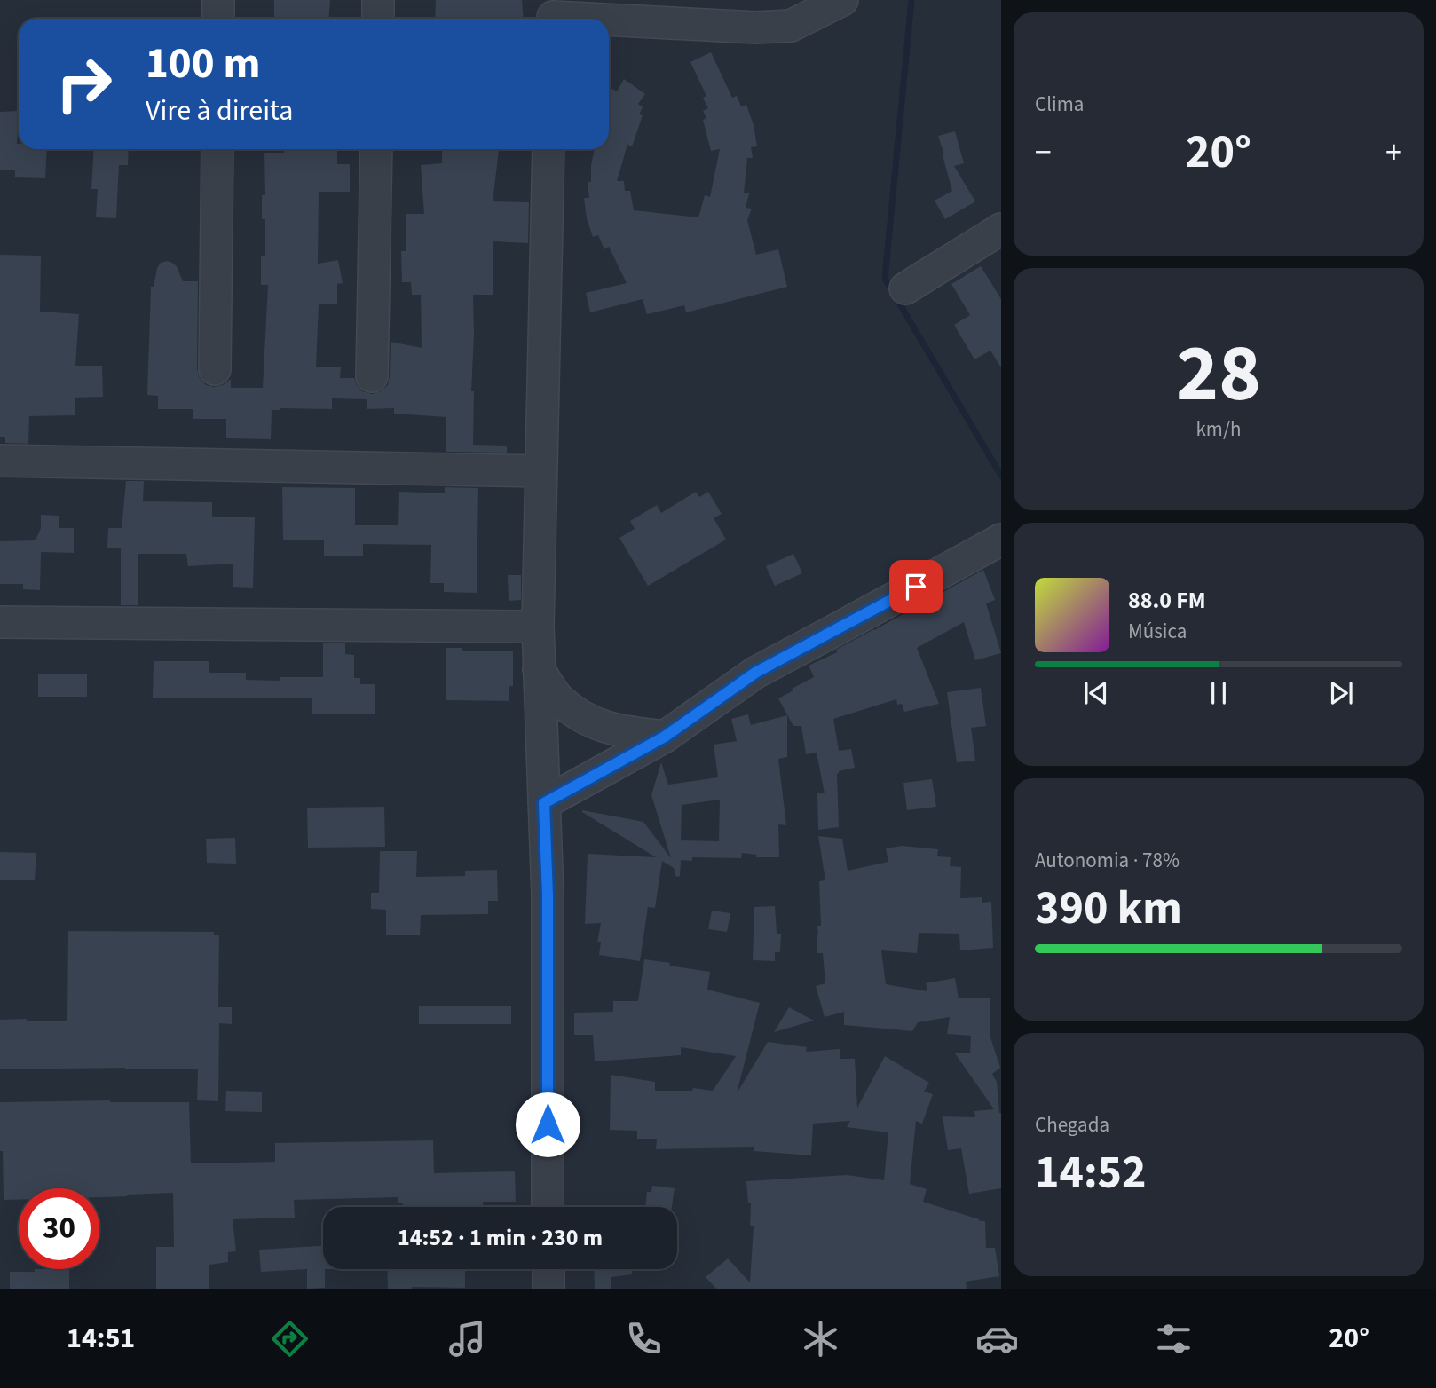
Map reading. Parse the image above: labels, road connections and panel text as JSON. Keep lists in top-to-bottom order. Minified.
{"page":{"tile":["Clima",["28","km/h"],["Autonomia · 78%","390 km"],["Chegada","14:52"]],"turn":["100 m","Vire à direita"],"heat":["−","20°","+"],"song":["88.0 FM","Música"],"limit":"30","trip":"14:52 · 1 min · 230 m","tabs":["14:51","20°"]}}
